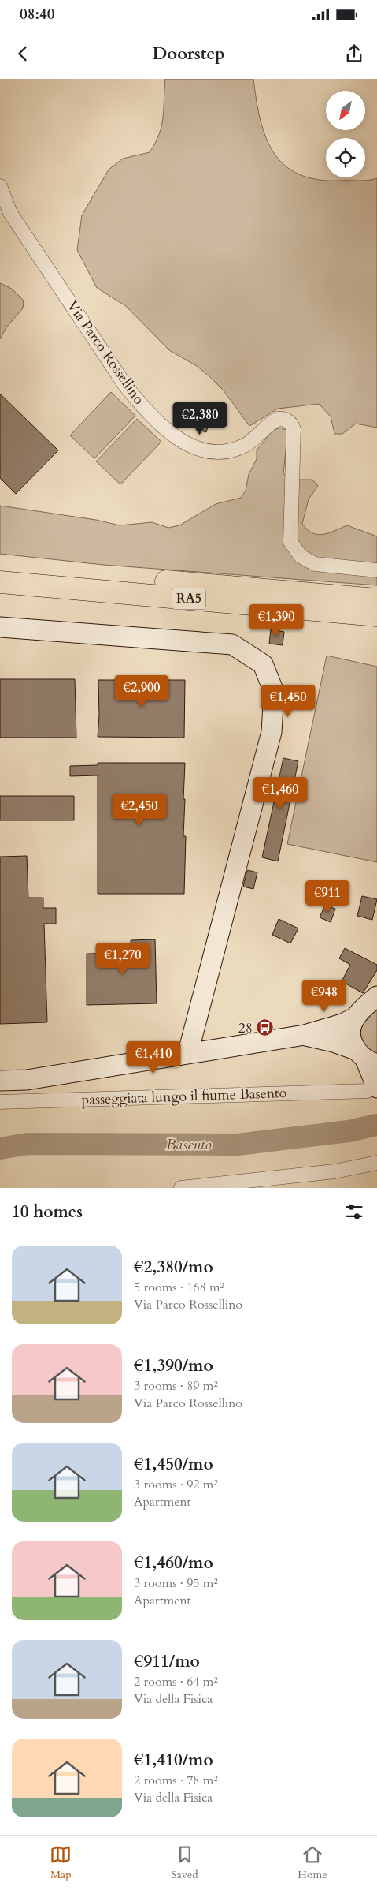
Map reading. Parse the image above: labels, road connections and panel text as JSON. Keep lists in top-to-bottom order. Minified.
{"streets":{"highway":["RA5"],"street":["Via Parco Rossellino","passeggiata lungo il fiume Basento"]},"water":["Basento"],"places":{"bus stop":["28"]},"north":"bottom left","page":{"status":"08:40","header":"Doorstep","price":["€2,380","€1,390","€2,900","€1,450","€1,460","€2,450","€911","€1,270","€948","€1,410"],"heading":"10 homes","list":[{"name":"€2,380/mo","note":"5 rooms · 168 m² · Via Parco Rossellino"},{"name":"€1,390/mo","note":"3 rooms · 89 m² · Via Parco Rossellino"},{"name":"€1,450/mo","note":"3 rooms · 92 m² · Apartment"},{"name":"€1,460/mo","note":"3 rooms · 95 m² · Apartment"},{"name":"€911/mo","note":"2 rooms · 64 m² · Via della Fisica"},{"name":"€1,410/mo","note":"2 rooms · 78 m² · Via della Fisica"}],"tabs":["Map","Saved","Home"]}}
